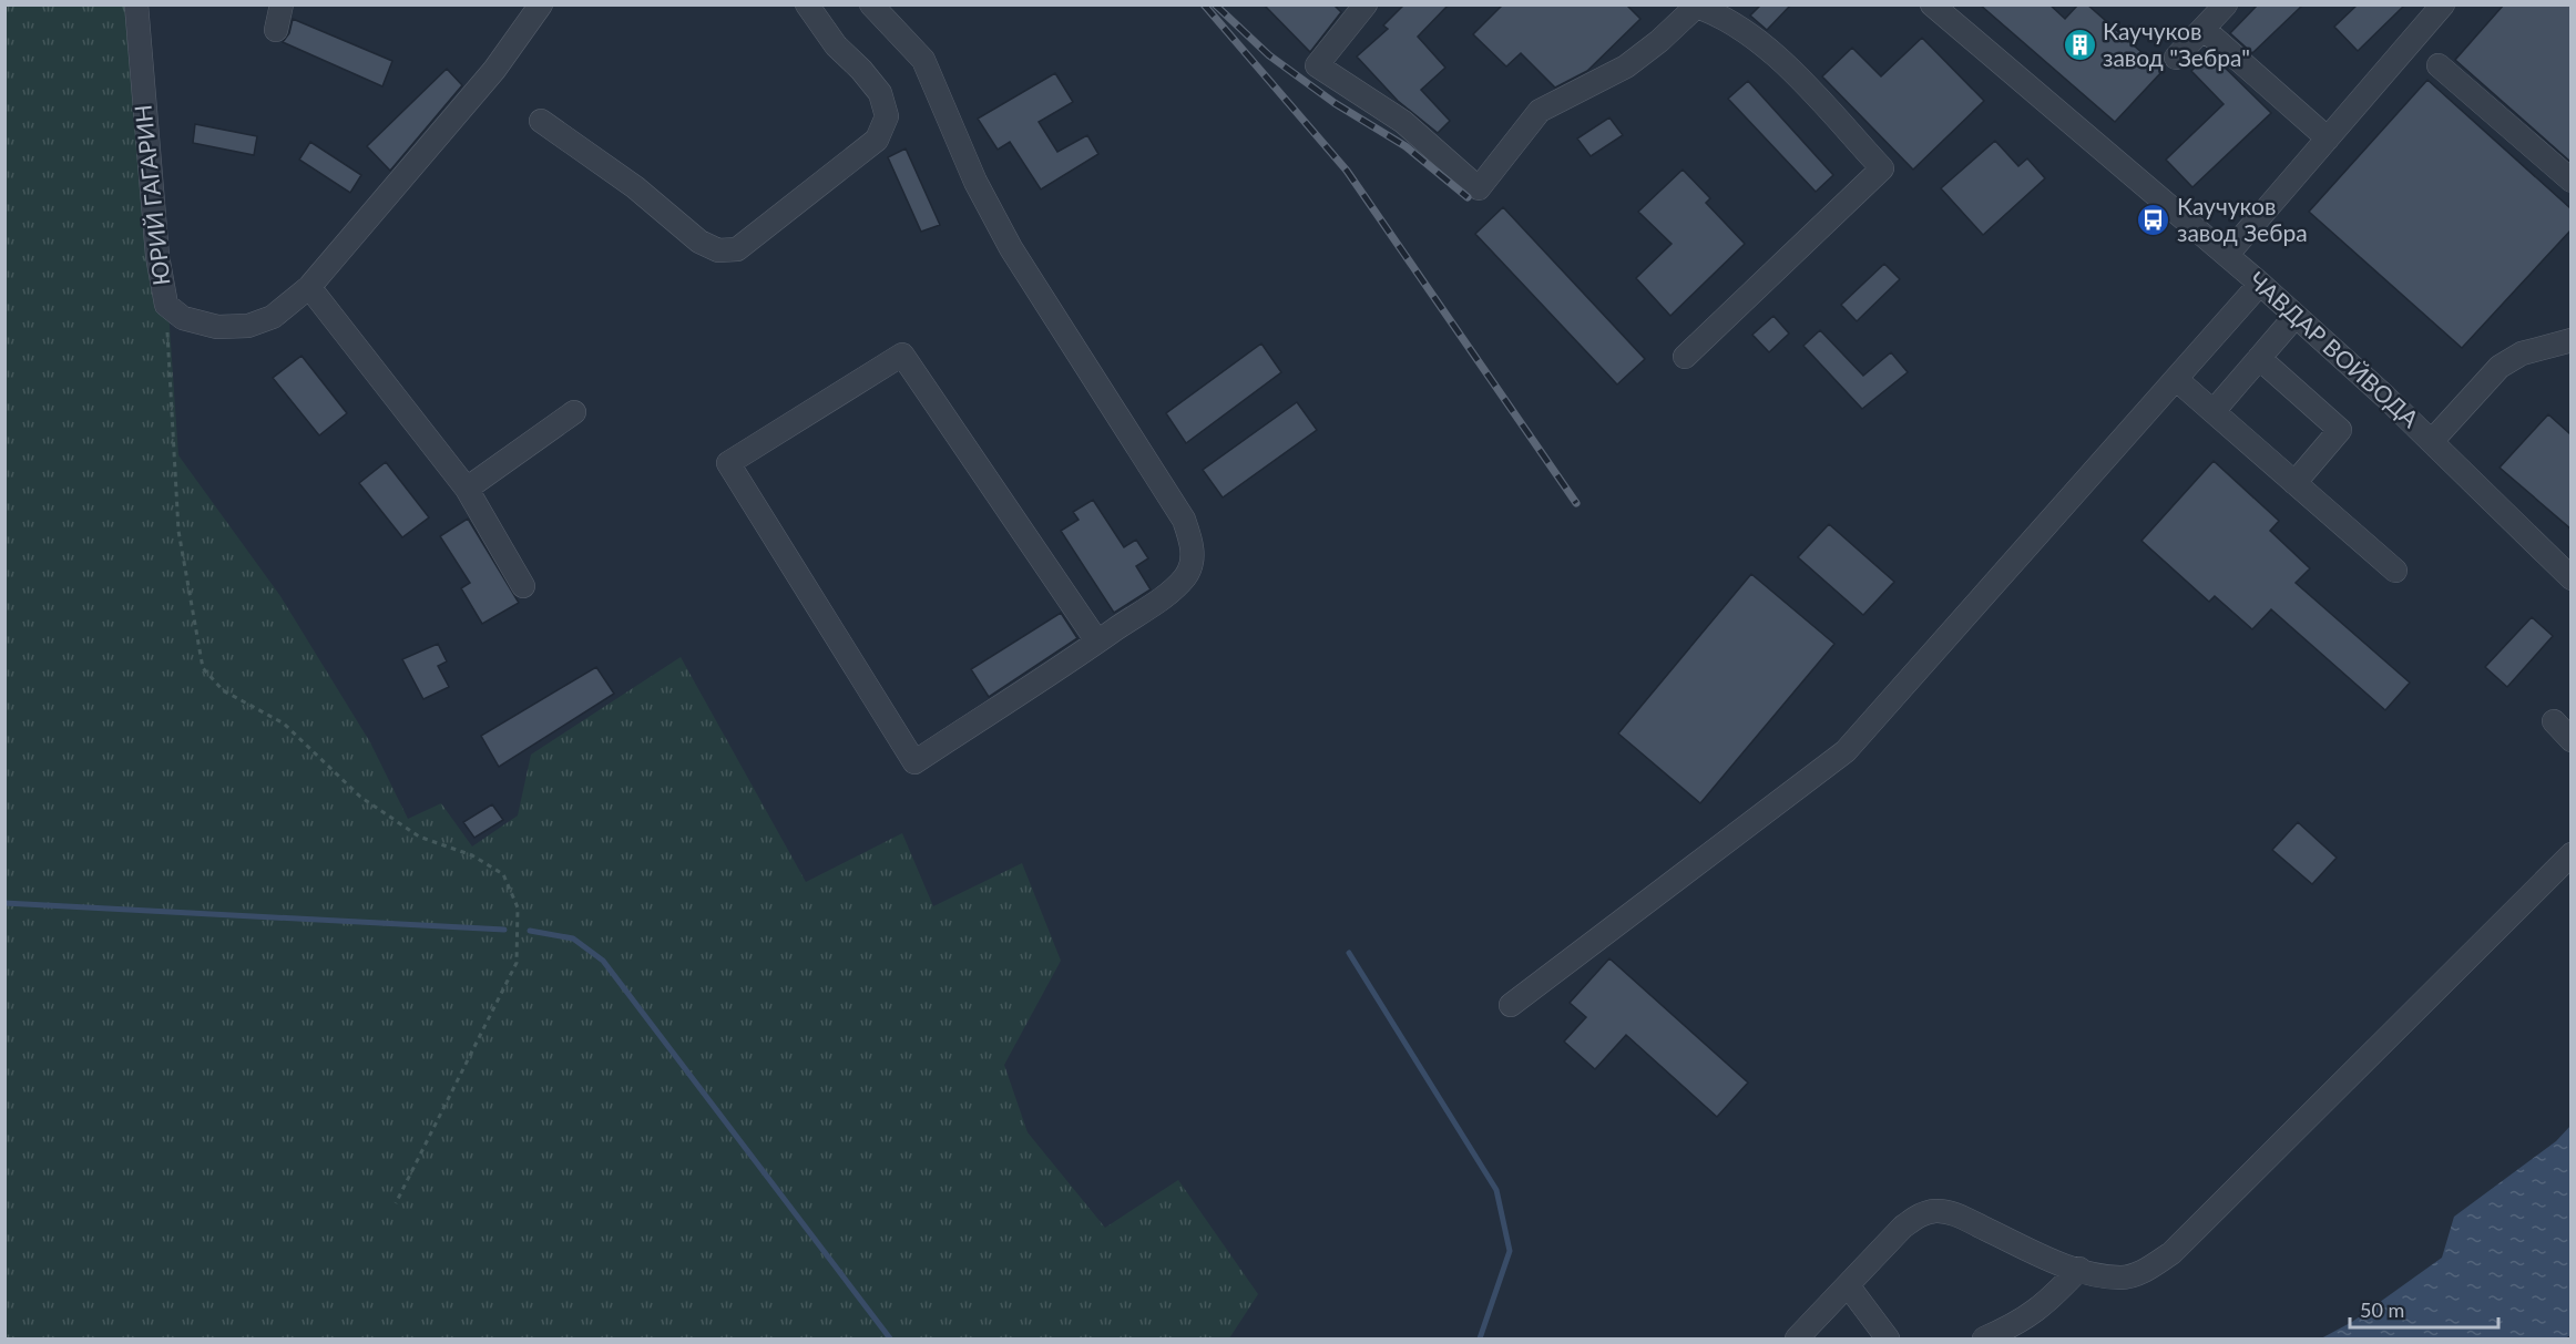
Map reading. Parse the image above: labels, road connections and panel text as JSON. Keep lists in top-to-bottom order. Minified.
{"streets":{"street":["ЮРИЙ ГАГАРИН","ЧАВДАР ВОЙВОДА"]},"places":{"building":["Каучуков завод \"Зебра\""],"bus stop":["Каучуков завод Зебра"]},"scale_bar":"50 m"}
